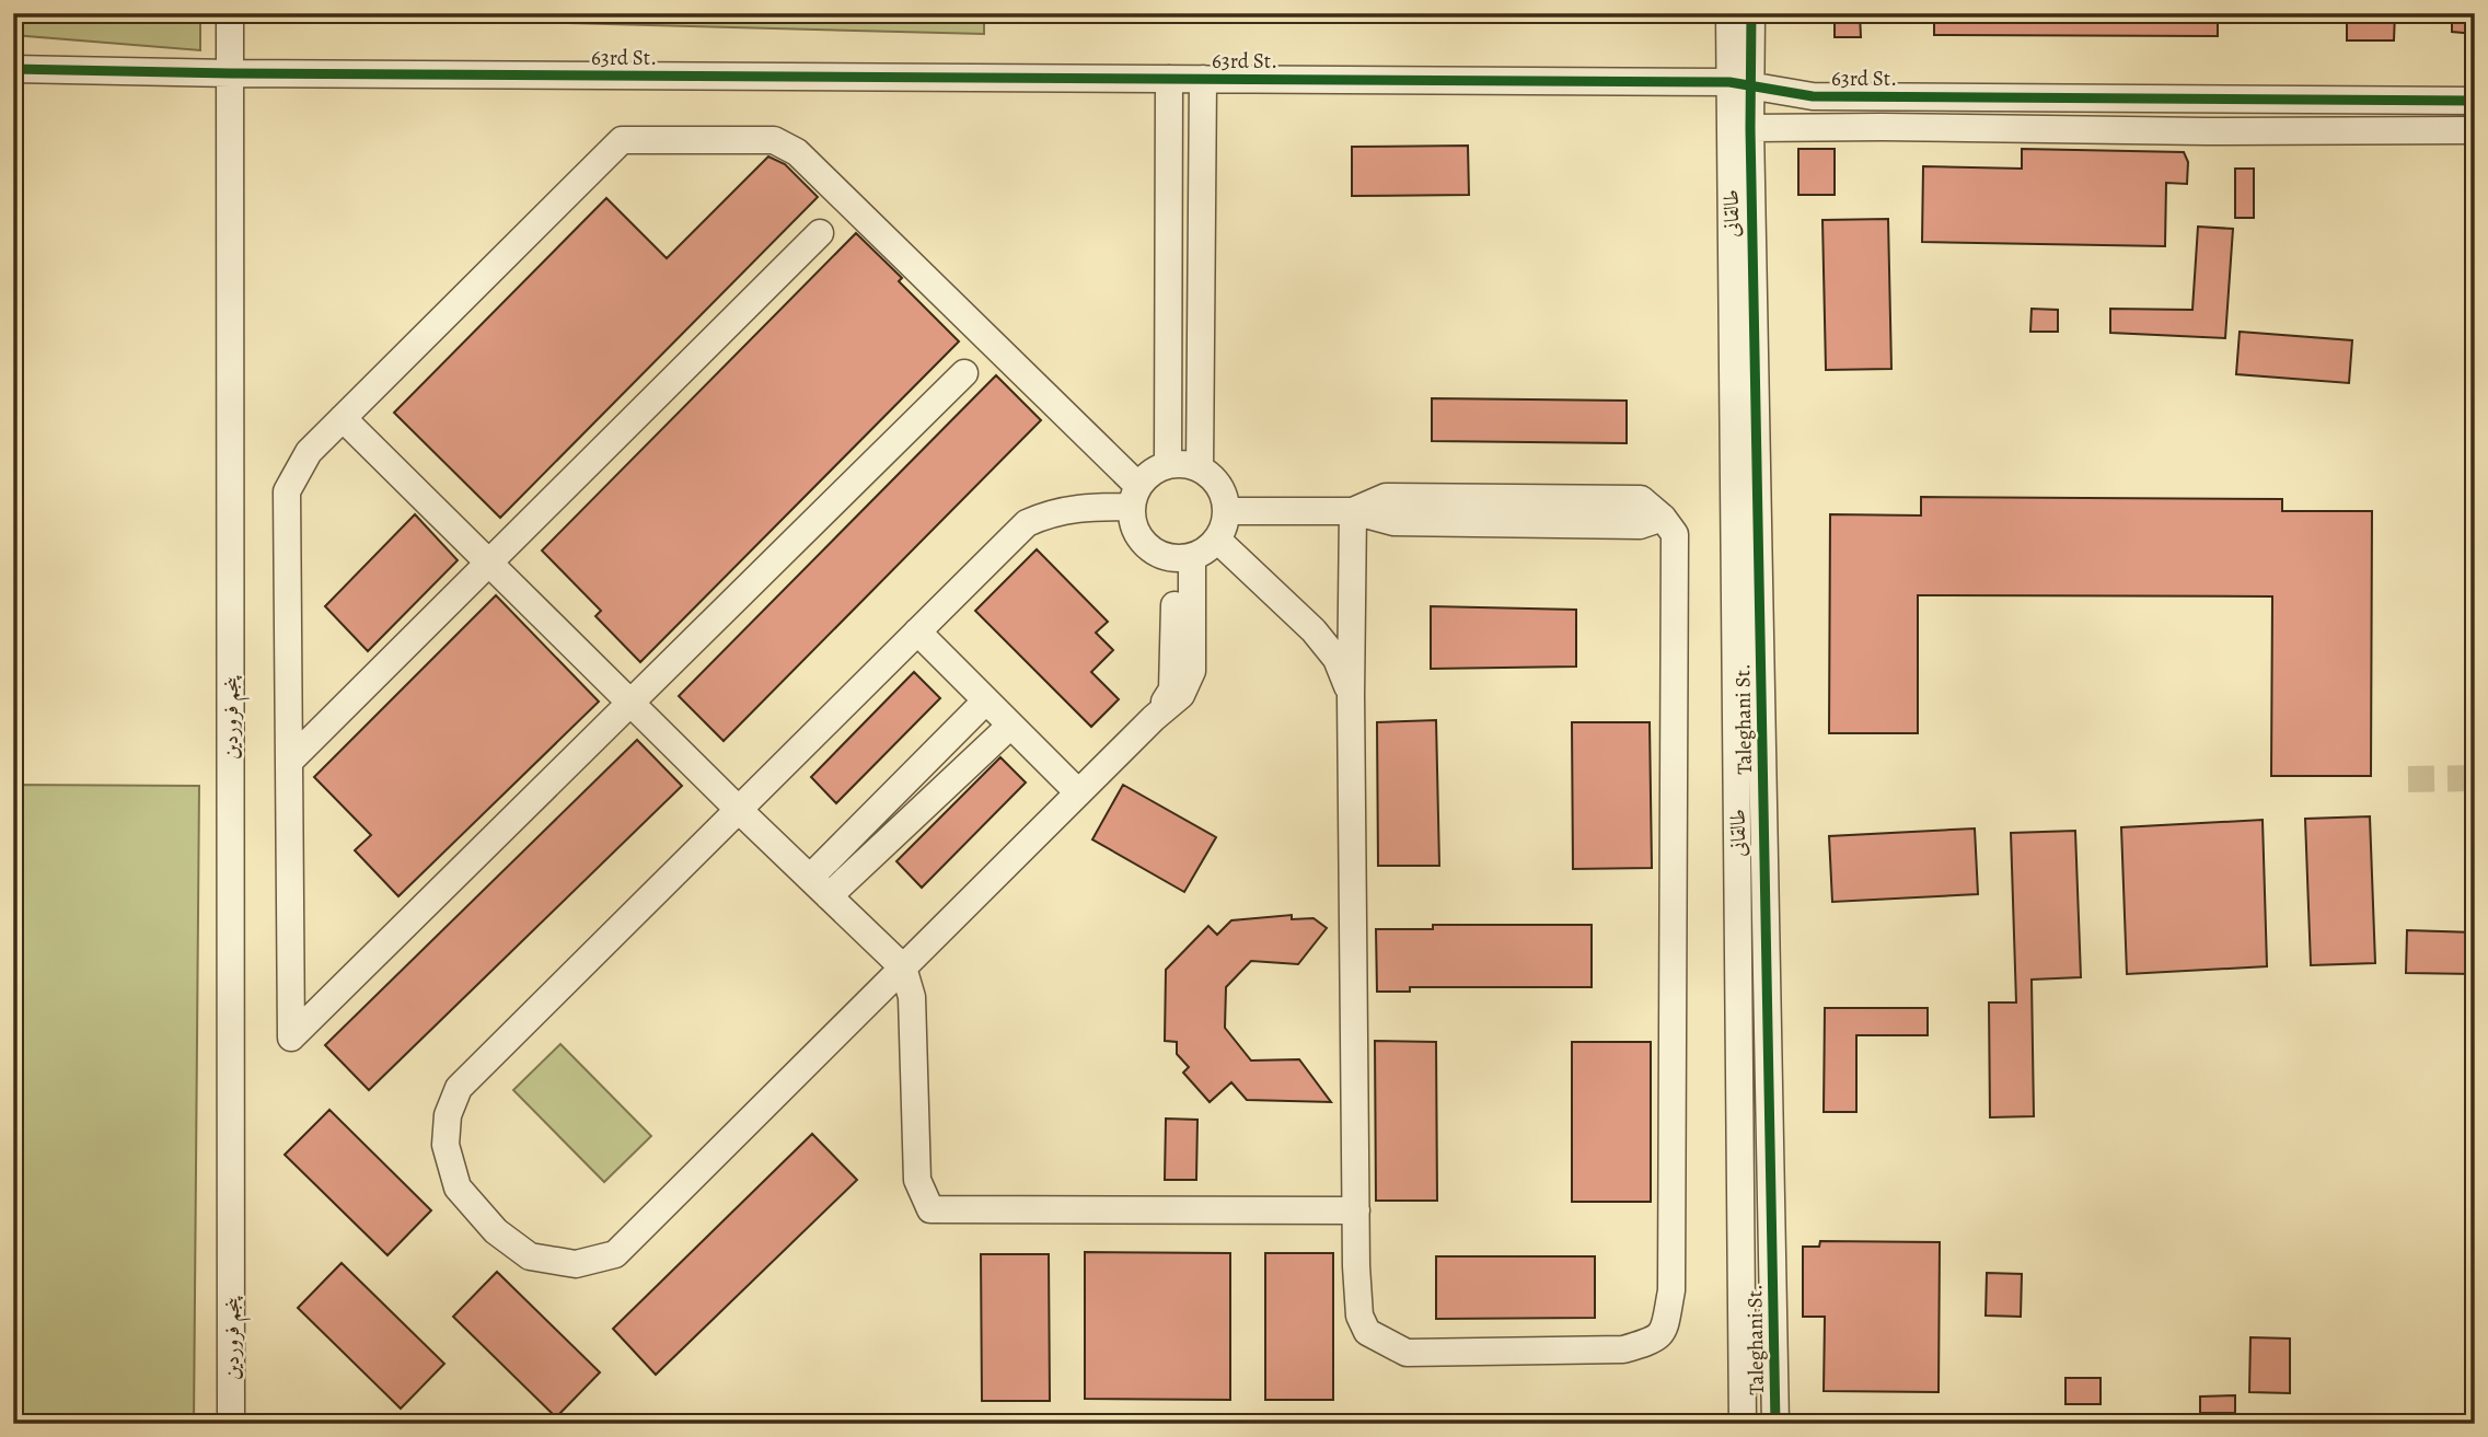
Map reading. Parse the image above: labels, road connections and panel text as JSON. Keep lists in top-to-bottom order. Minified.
{"streets":{"street":["63rd St.","طالقانی","پنجم فروردین","Taleghani St."]},"crossings":[["63rd St.","طالقانی"],["63rd St.","پنجم فروردین"],["63rd St.","Taleghani St."],["طالقانی","Taleghani St."]]}
